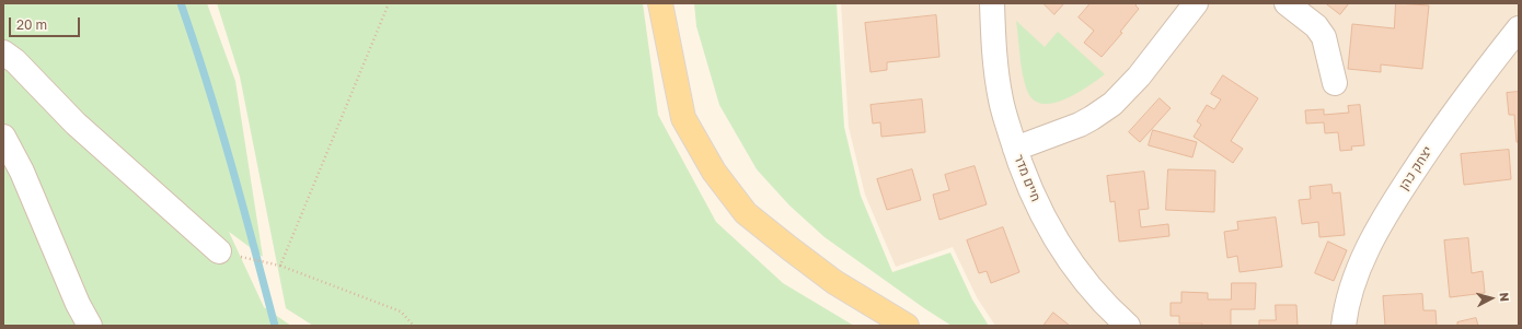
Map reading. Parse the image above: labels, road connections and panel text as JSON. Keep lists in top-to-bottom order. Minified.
{"streets":{"street":["יצחק כהן","חיים מדר"]},"scale_bar":"20 m","north":"right"}
